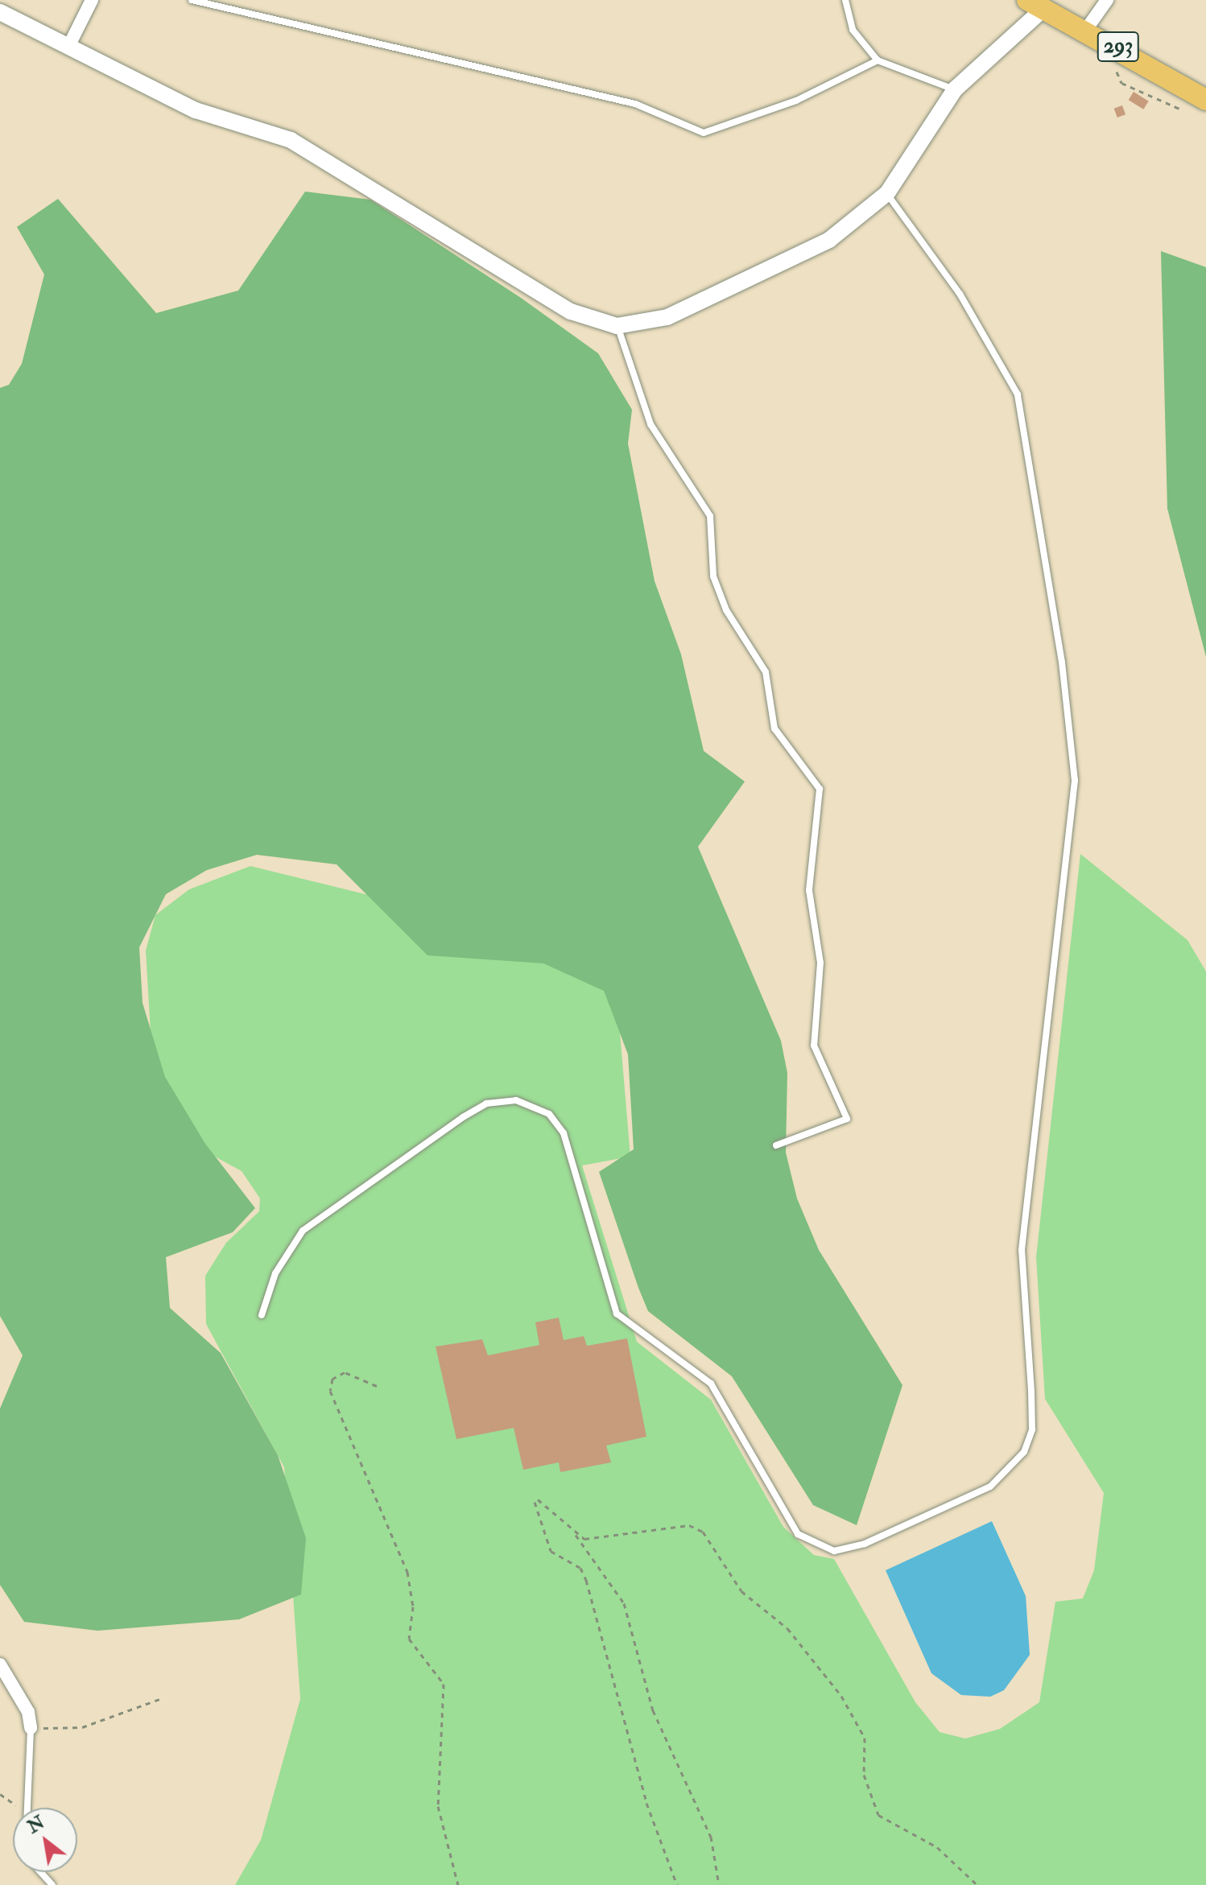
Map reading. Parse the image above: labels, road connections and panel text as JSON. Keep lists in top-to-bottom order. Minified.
{"streets":{"highway":["293"]},"north":"top left"}
